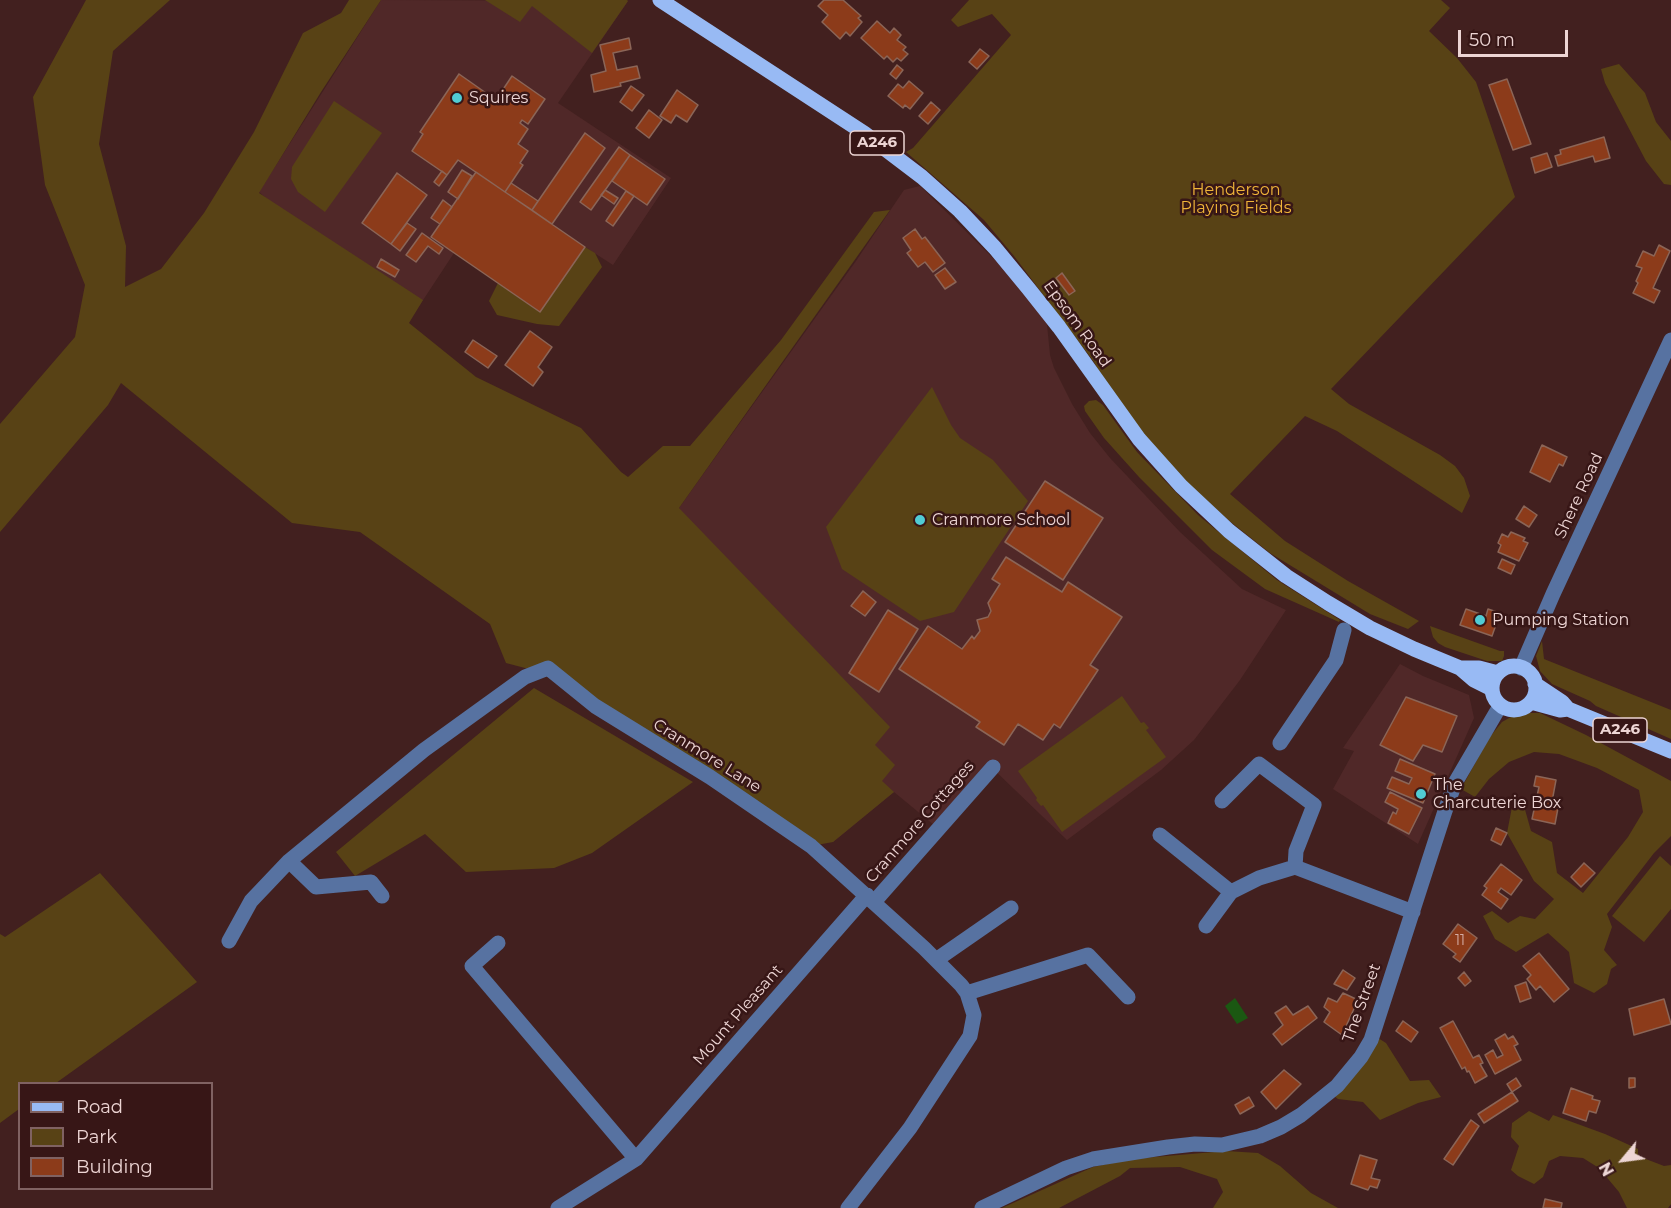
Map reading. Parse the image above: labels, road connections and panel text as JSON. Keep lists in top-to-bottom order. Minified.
{"streets":{"main road":["A246","Epsom Road"],"street":["Shere Road","Cranmore Lane","Cranmore Cottages","The Street","Mount Pleasant"]},"crossings":[["A246","Epsom Road"],["A246","Shere Road"],["A246","The Street"],["Epsom Road","Shere Road"],["Epsom Road","The Street"],["Shere Road","The Street"],["Cranmore Lane","Cranmore Cottages"],["Cranmore Lane","Mount Pleasant"],["Cranmore Cottages","Mount Pleasant"]],"parks":["Henderson Playing Fields"],"places":["Squires","Cranmore School","Pumping Station","The Charcuterie Box"],"house_numbers":["11"],"legend":["Road","Park","Building"],"scale_bar":"50 m","north":"bottom left"}
